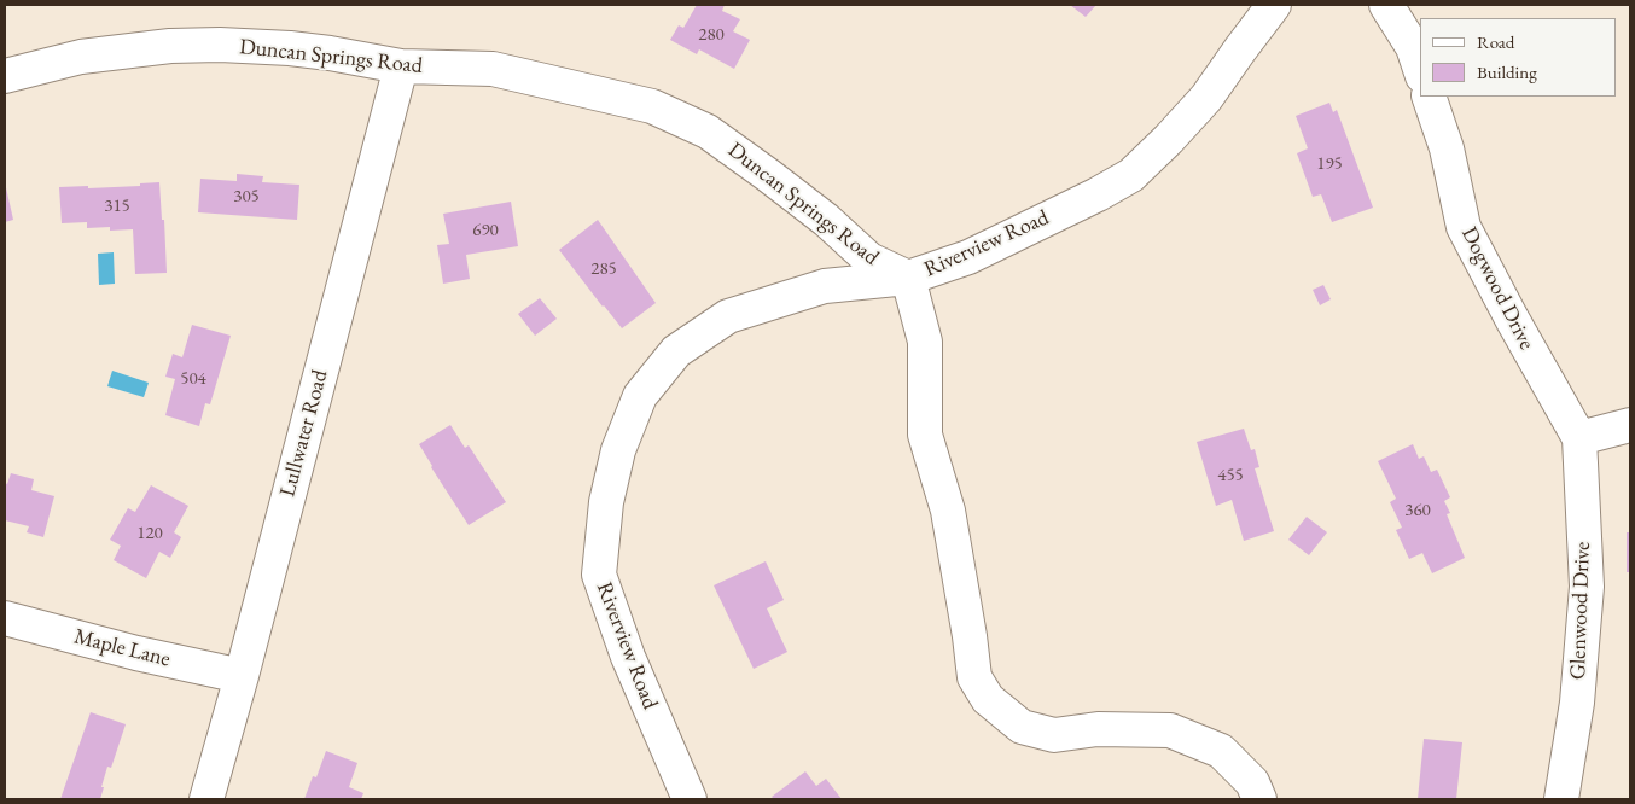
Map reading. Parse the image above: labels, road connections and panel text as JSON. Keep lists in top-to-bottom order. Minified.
{"streets":{"street":["Duncan Springs Road","Riverview Road","Dogwood Drive","Lullwater Road","Glenwood Drive","Maple Lane"]},"crossings":[["Duncan Springs Road","Riverview Road"],["Duncan Springs Road","Lullwater Road"],["Dogwood Drive","Glenwood Drive"],["Lullwater Road","Maple Lane"]],"house_numbers":["280","195","305","315","690","285","504","455","360","120"],"legend":["Road","Building"]}
